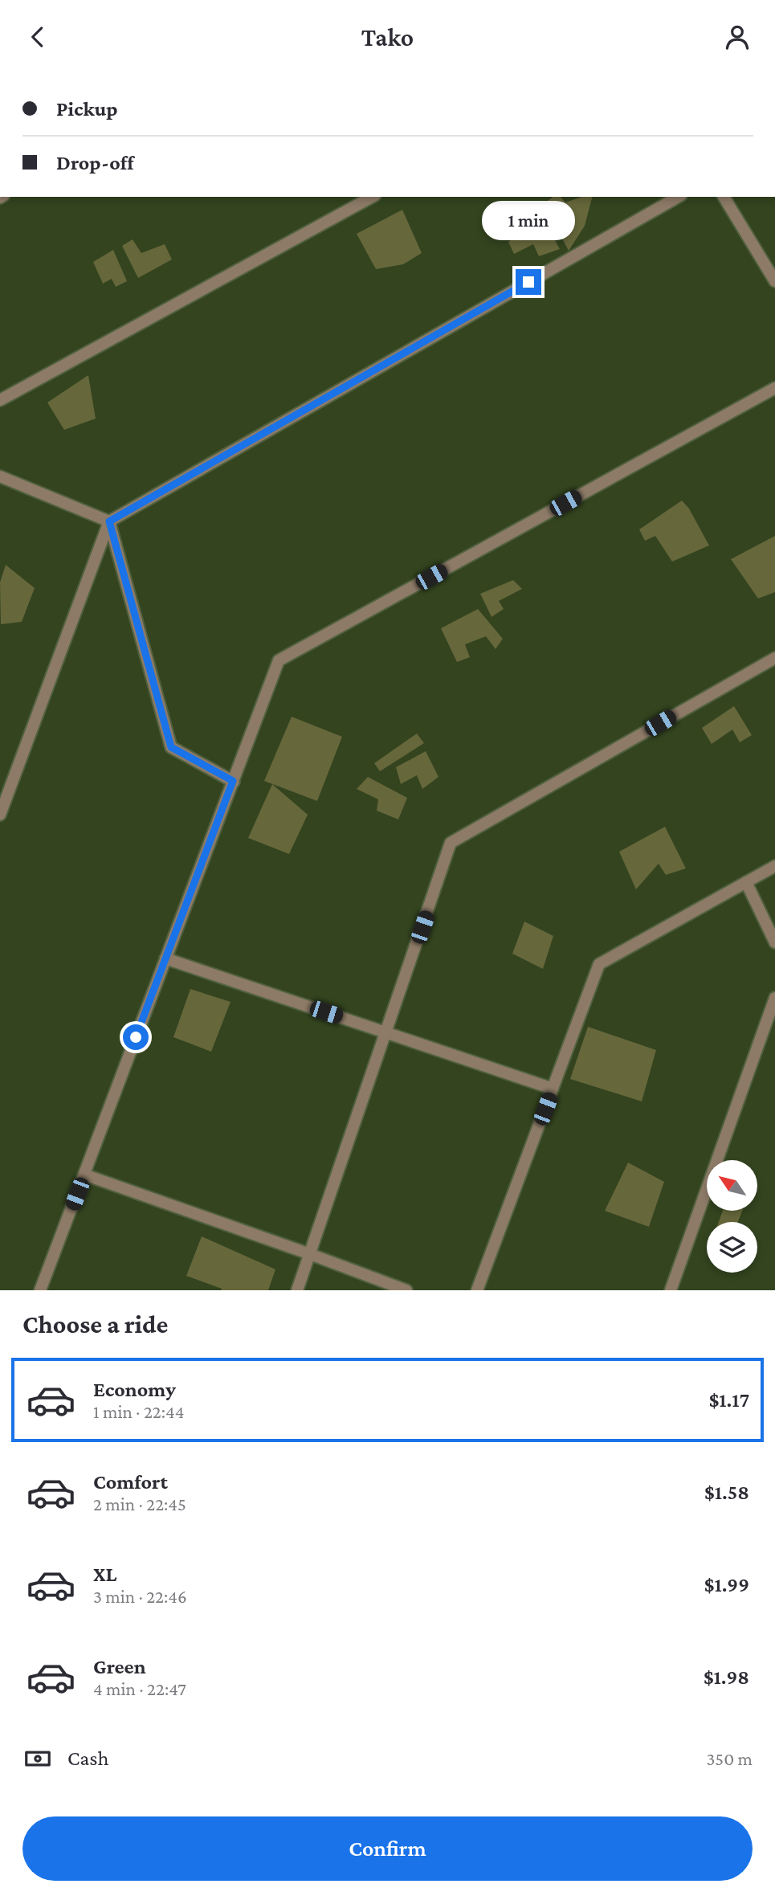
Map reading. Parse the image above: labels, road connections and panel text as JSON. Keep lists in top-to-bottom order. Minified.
{"north":"top left","page":{"header":"Tako","banner":["Pickup","Drop-off"],"bubble":"1 min","heading":"Choose a ride","list":[{"name":"Economy","note":"1 min · 22:44","value":"$1.17"},{"name":"Comfort","note":"2 min · 22:45","value":"$1.58"},{"name":"XL","note":"3 min · 22:46","value":"$1.99"},{"name":"Green","note":"4 min · 22:47","value":"$1.98"}],"pay":["Cash","350 m"],"buttons":"Confirm"}}
